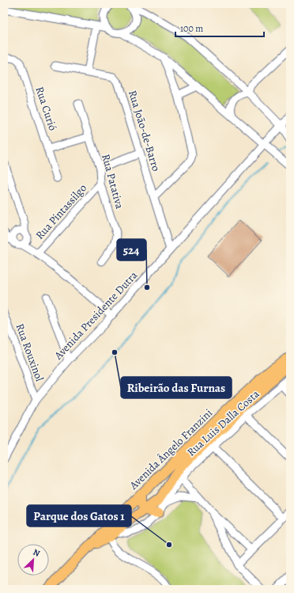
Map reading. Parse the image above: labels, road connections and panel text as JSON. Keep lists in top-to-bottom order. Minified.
{"streets":{"main road":["Avenida Ângelo Franzini"],"street":["Rua Curió","Rua João-de-Barro","Rua Patativa","Rua Pintassilgo","Avenida Presidente Dutra","Rua Rouxinol","Rua Luis Dalla Costa"]},"crossings":[["Rua João-de-Barro","Avenida Presidente Dutra"],["Rua Patativa","Rua Pintassilgo"],["Avenida Presidente Dutra","Rua Rouxinol"],["Rua Luis Dalla Costa","Avenida Ângelo Franzini"]],"places":["524","Ribeirão das Furnas","Parque dos Gatos 1"],"scale_bar":"100 m","north":"top right"}
